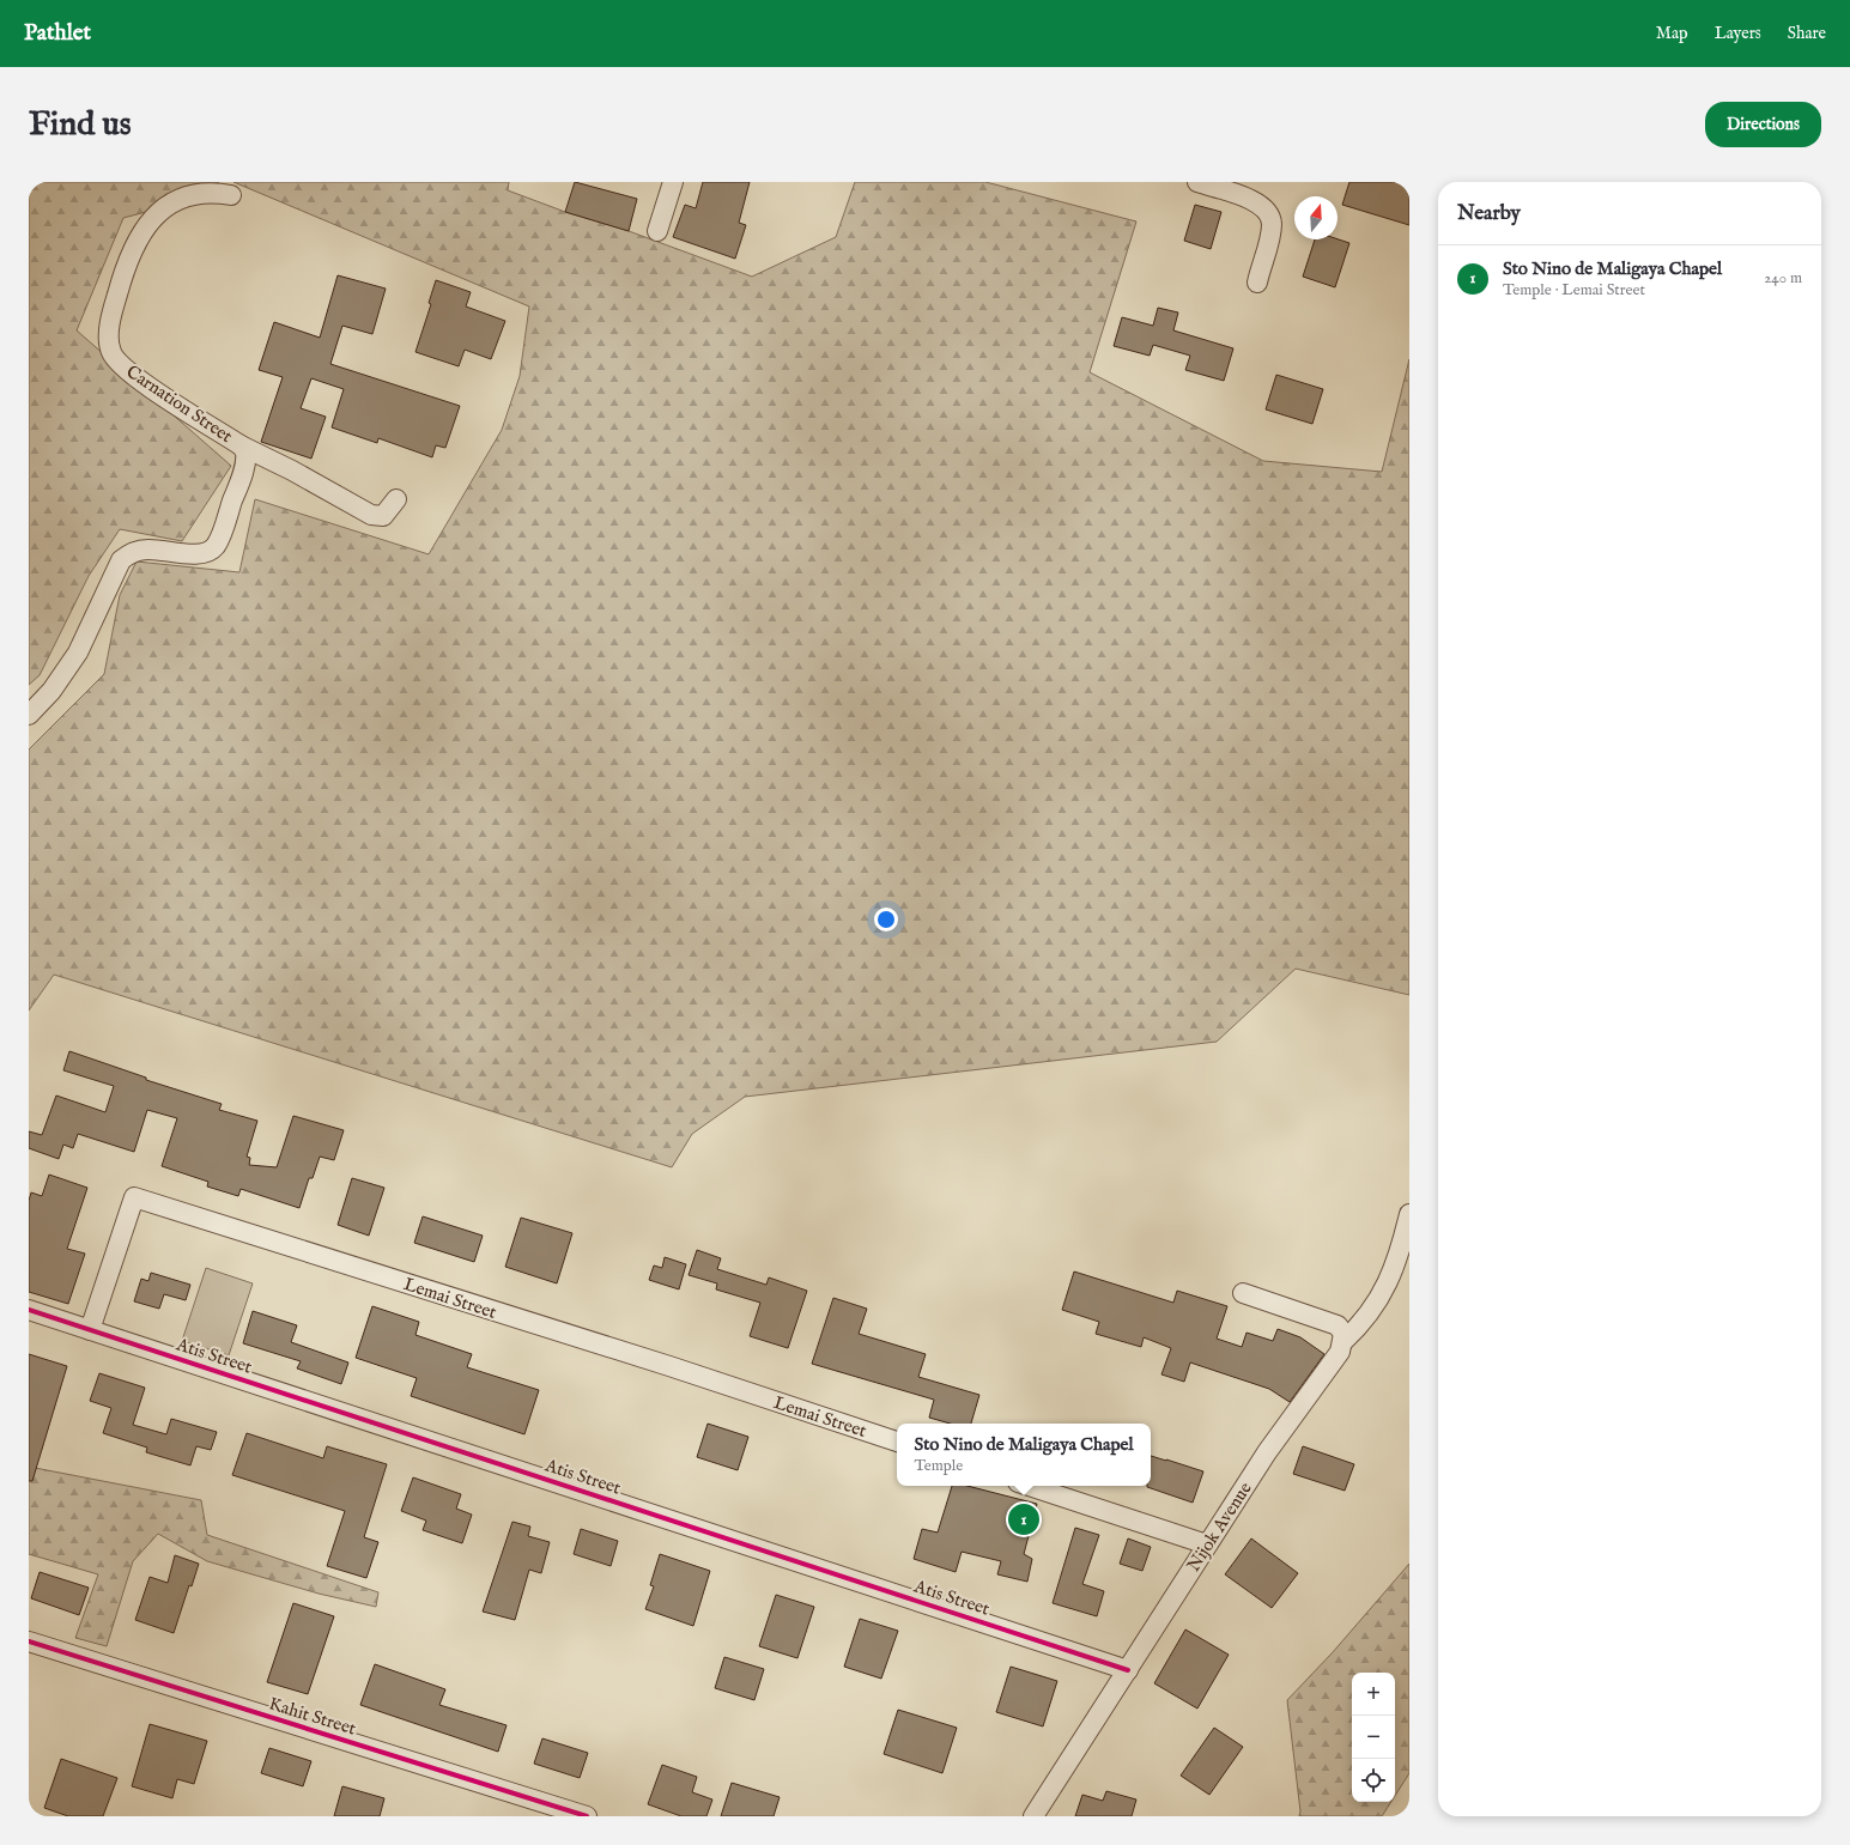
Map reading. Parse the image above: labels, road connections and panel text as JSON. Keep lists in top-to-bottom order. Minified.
{"streets":{"street":["Carnation Street","Lemai Street","Atis Street","Nijok Avenue","Kahit Street"]},"crossings":[["Lemai Street","Atis Street"],["Atis Street","Nijok Avenue"]],"north":"top","page":{"header":"Pathlet","nav":["Map","Layers","Share"],"buttons":"Directions","title":"Find us","heading":"Nearby","list":[{"mark":"1","name":"Sto Nino de Maligaya Chapel","note":"Temple · Lemai Street","value":"240 m"}],"popup":["Sto Nino de Maligaya Chapel","Temple"],"pins":"1","map_buttons":["+","−"]}}
